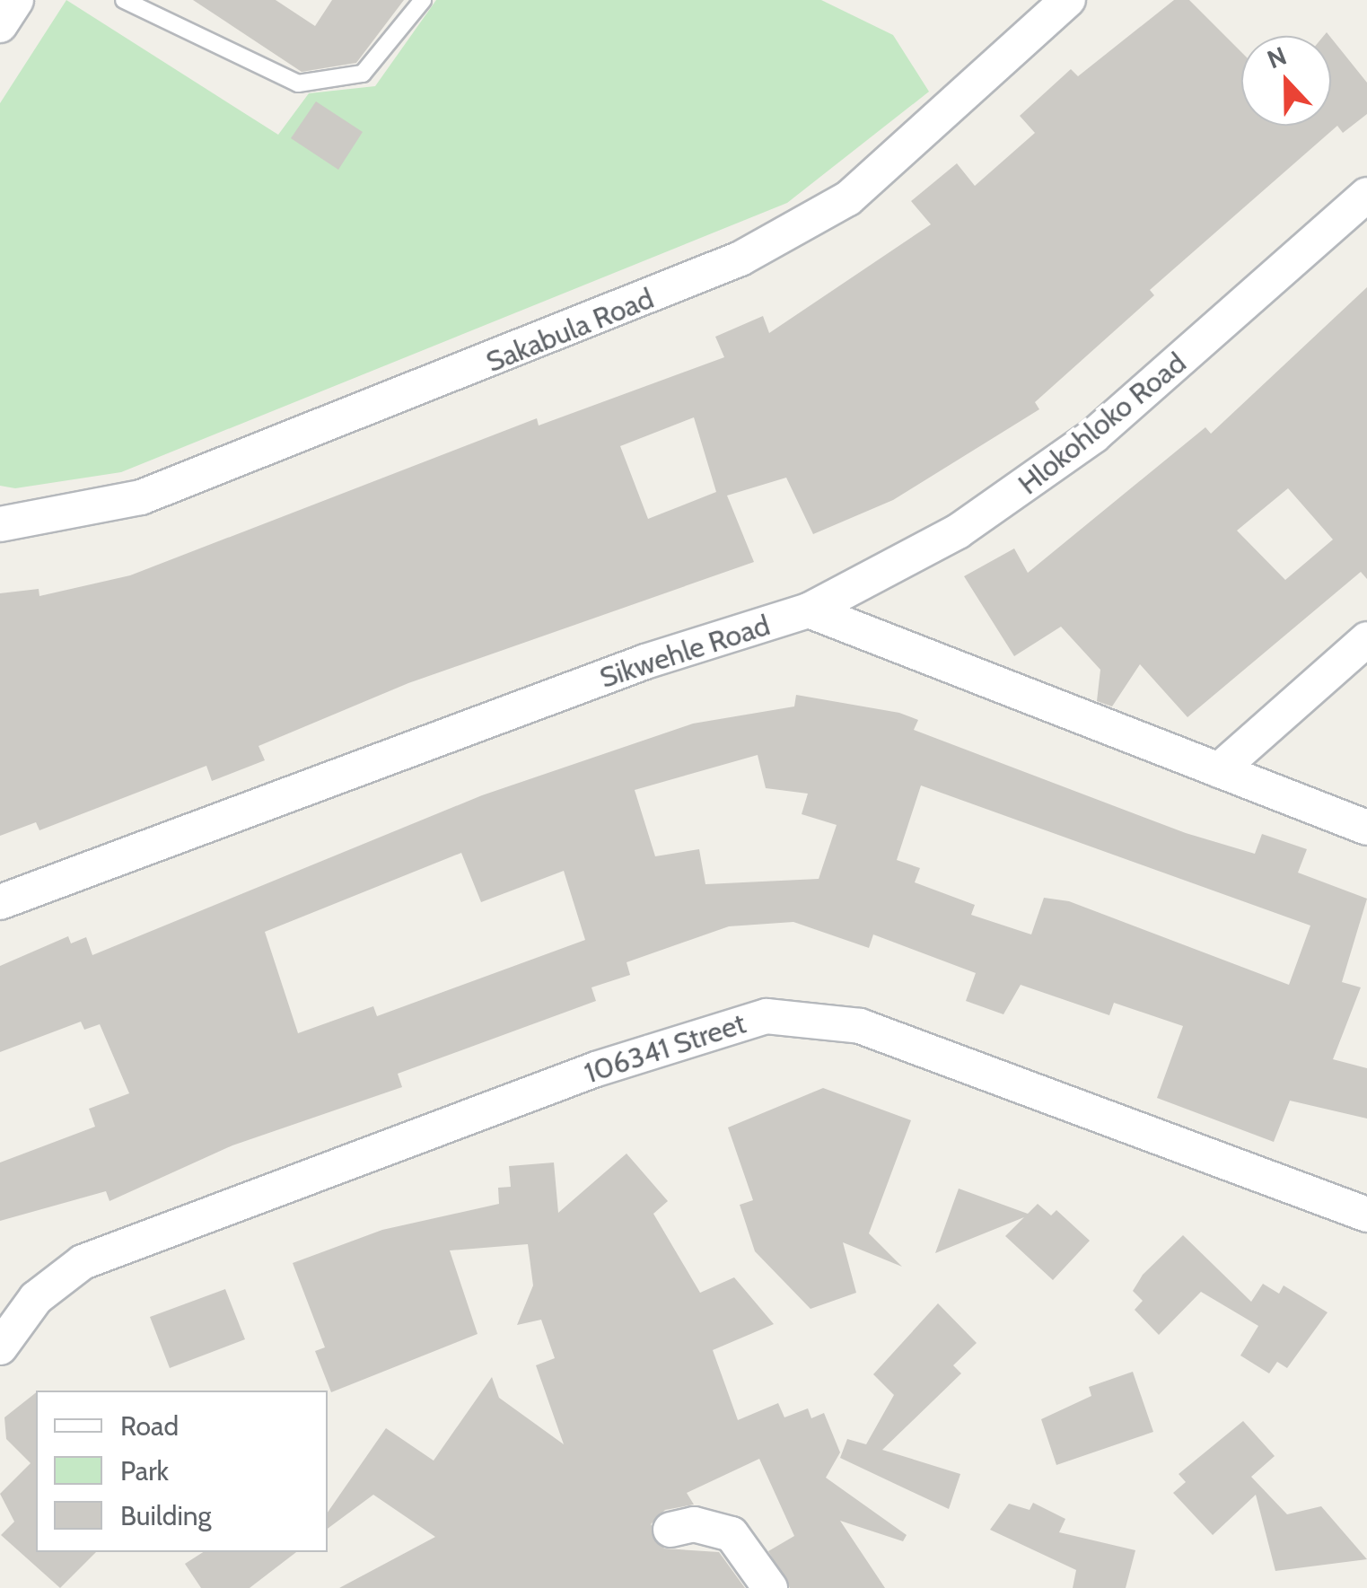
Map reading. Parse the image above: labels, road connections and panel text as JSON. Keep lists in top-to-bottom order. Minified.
{"streets":{"street":["Sakabula Road","Hlokohloko Road","Sikwehle Road","106341 Street"]},"crossings":[["Hlokohloko Road","Sikwehle Road"]],"legend":["Road","Park","Building"],"north":"top"}
